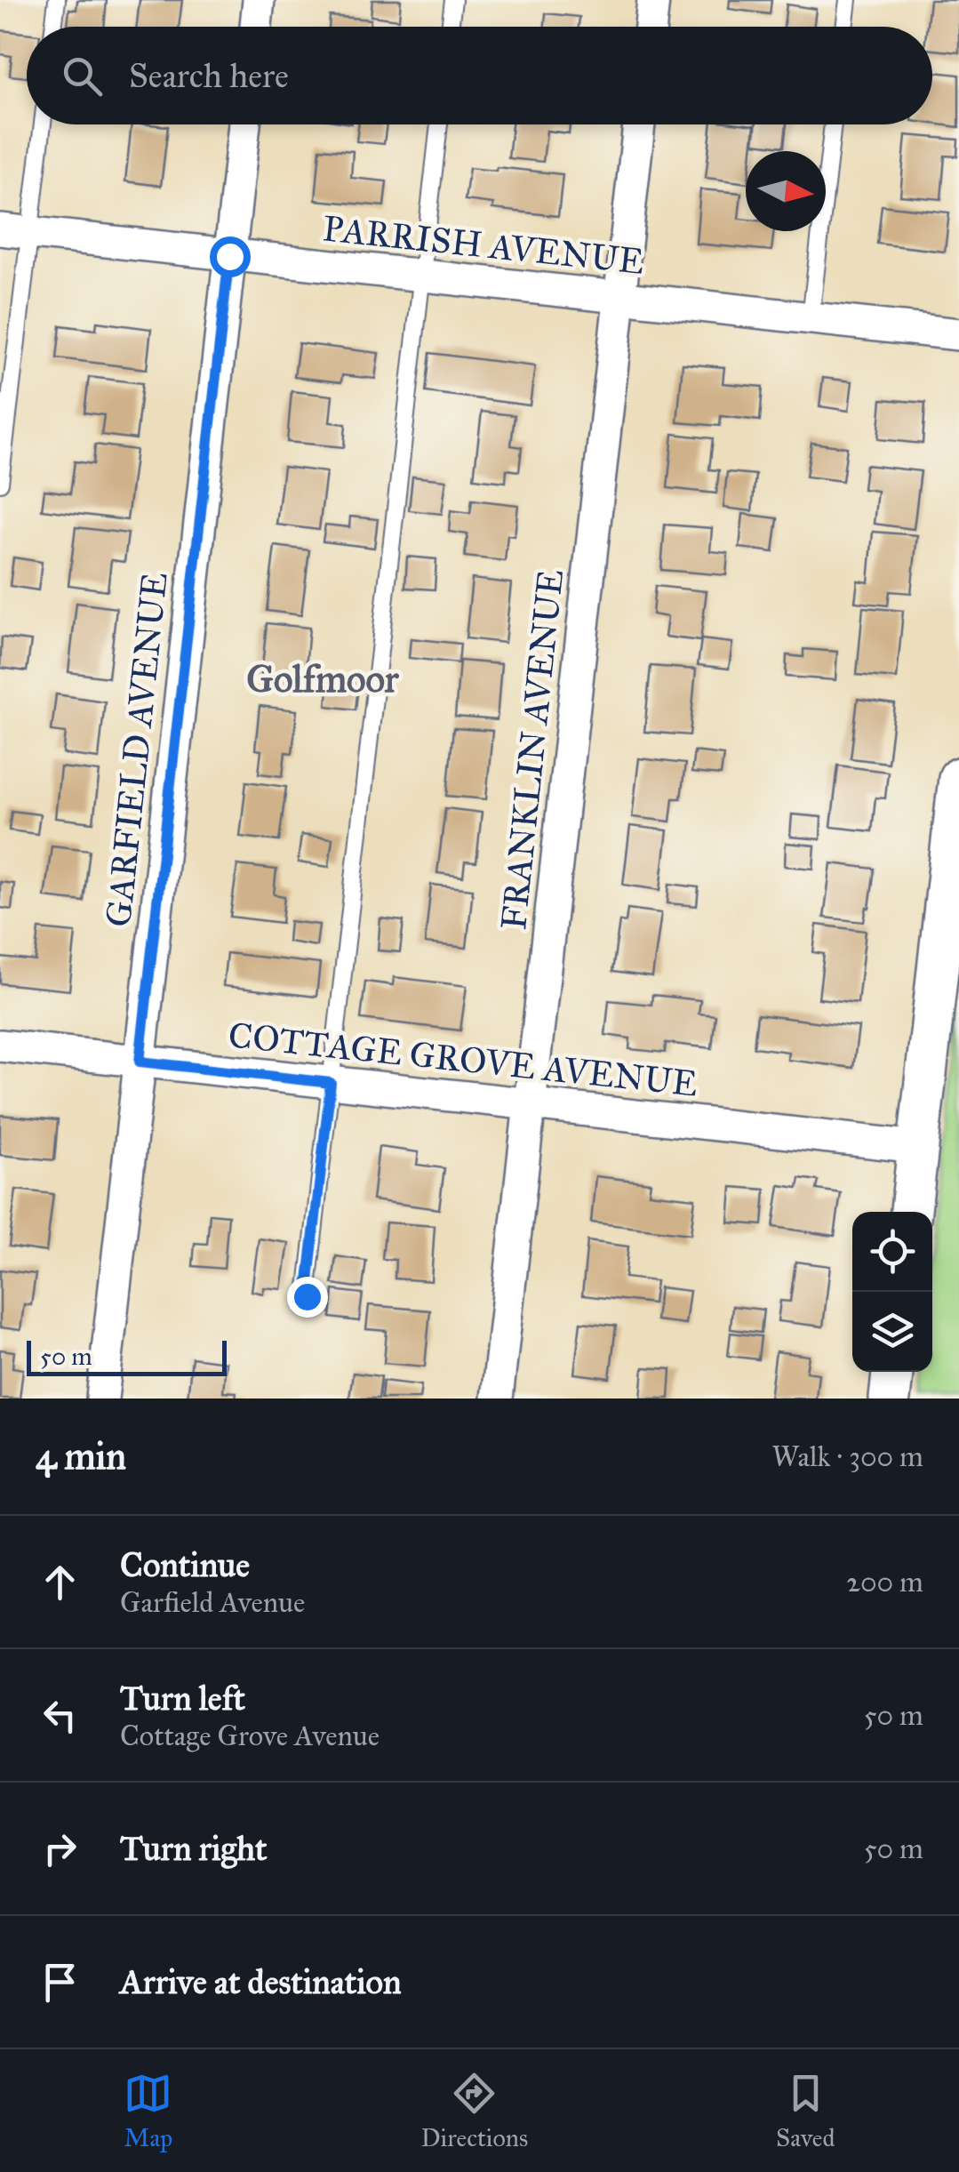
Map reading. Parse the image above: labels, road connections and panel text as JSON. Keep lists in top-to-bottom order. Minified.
{"streets":{"street":["PARRISH AVENUE","GARFIELD AVENUE","FRANKLIN AVENUE","COTTAGE GROVE AVENUE"]},"crossings":[["PARRISH AVENUE","GARFIELD AVENUE"],["PARRISH AVENUE","FRANKLIN AVENUE"],["GARFIELD AVENUE","COTTAGE GROVE AVENUE"],["FRANKLIN AVENUE","COTTAGE GROVE AVENUE"]],"districts":["Golfmoor"],"scale_bar":"50 m","north":"right","page":{"search":"Search here","scale":"50 m","heading":["4 min","Walk · 300 m"],"list":[["Continue","Garfield Avenue","200 m"],["Turn left","Cottage Grove Avenue","50 m"],["Turn right","50 m"],"Arrive at destination"],"nav":["Map","Directions","Saved"]}}
